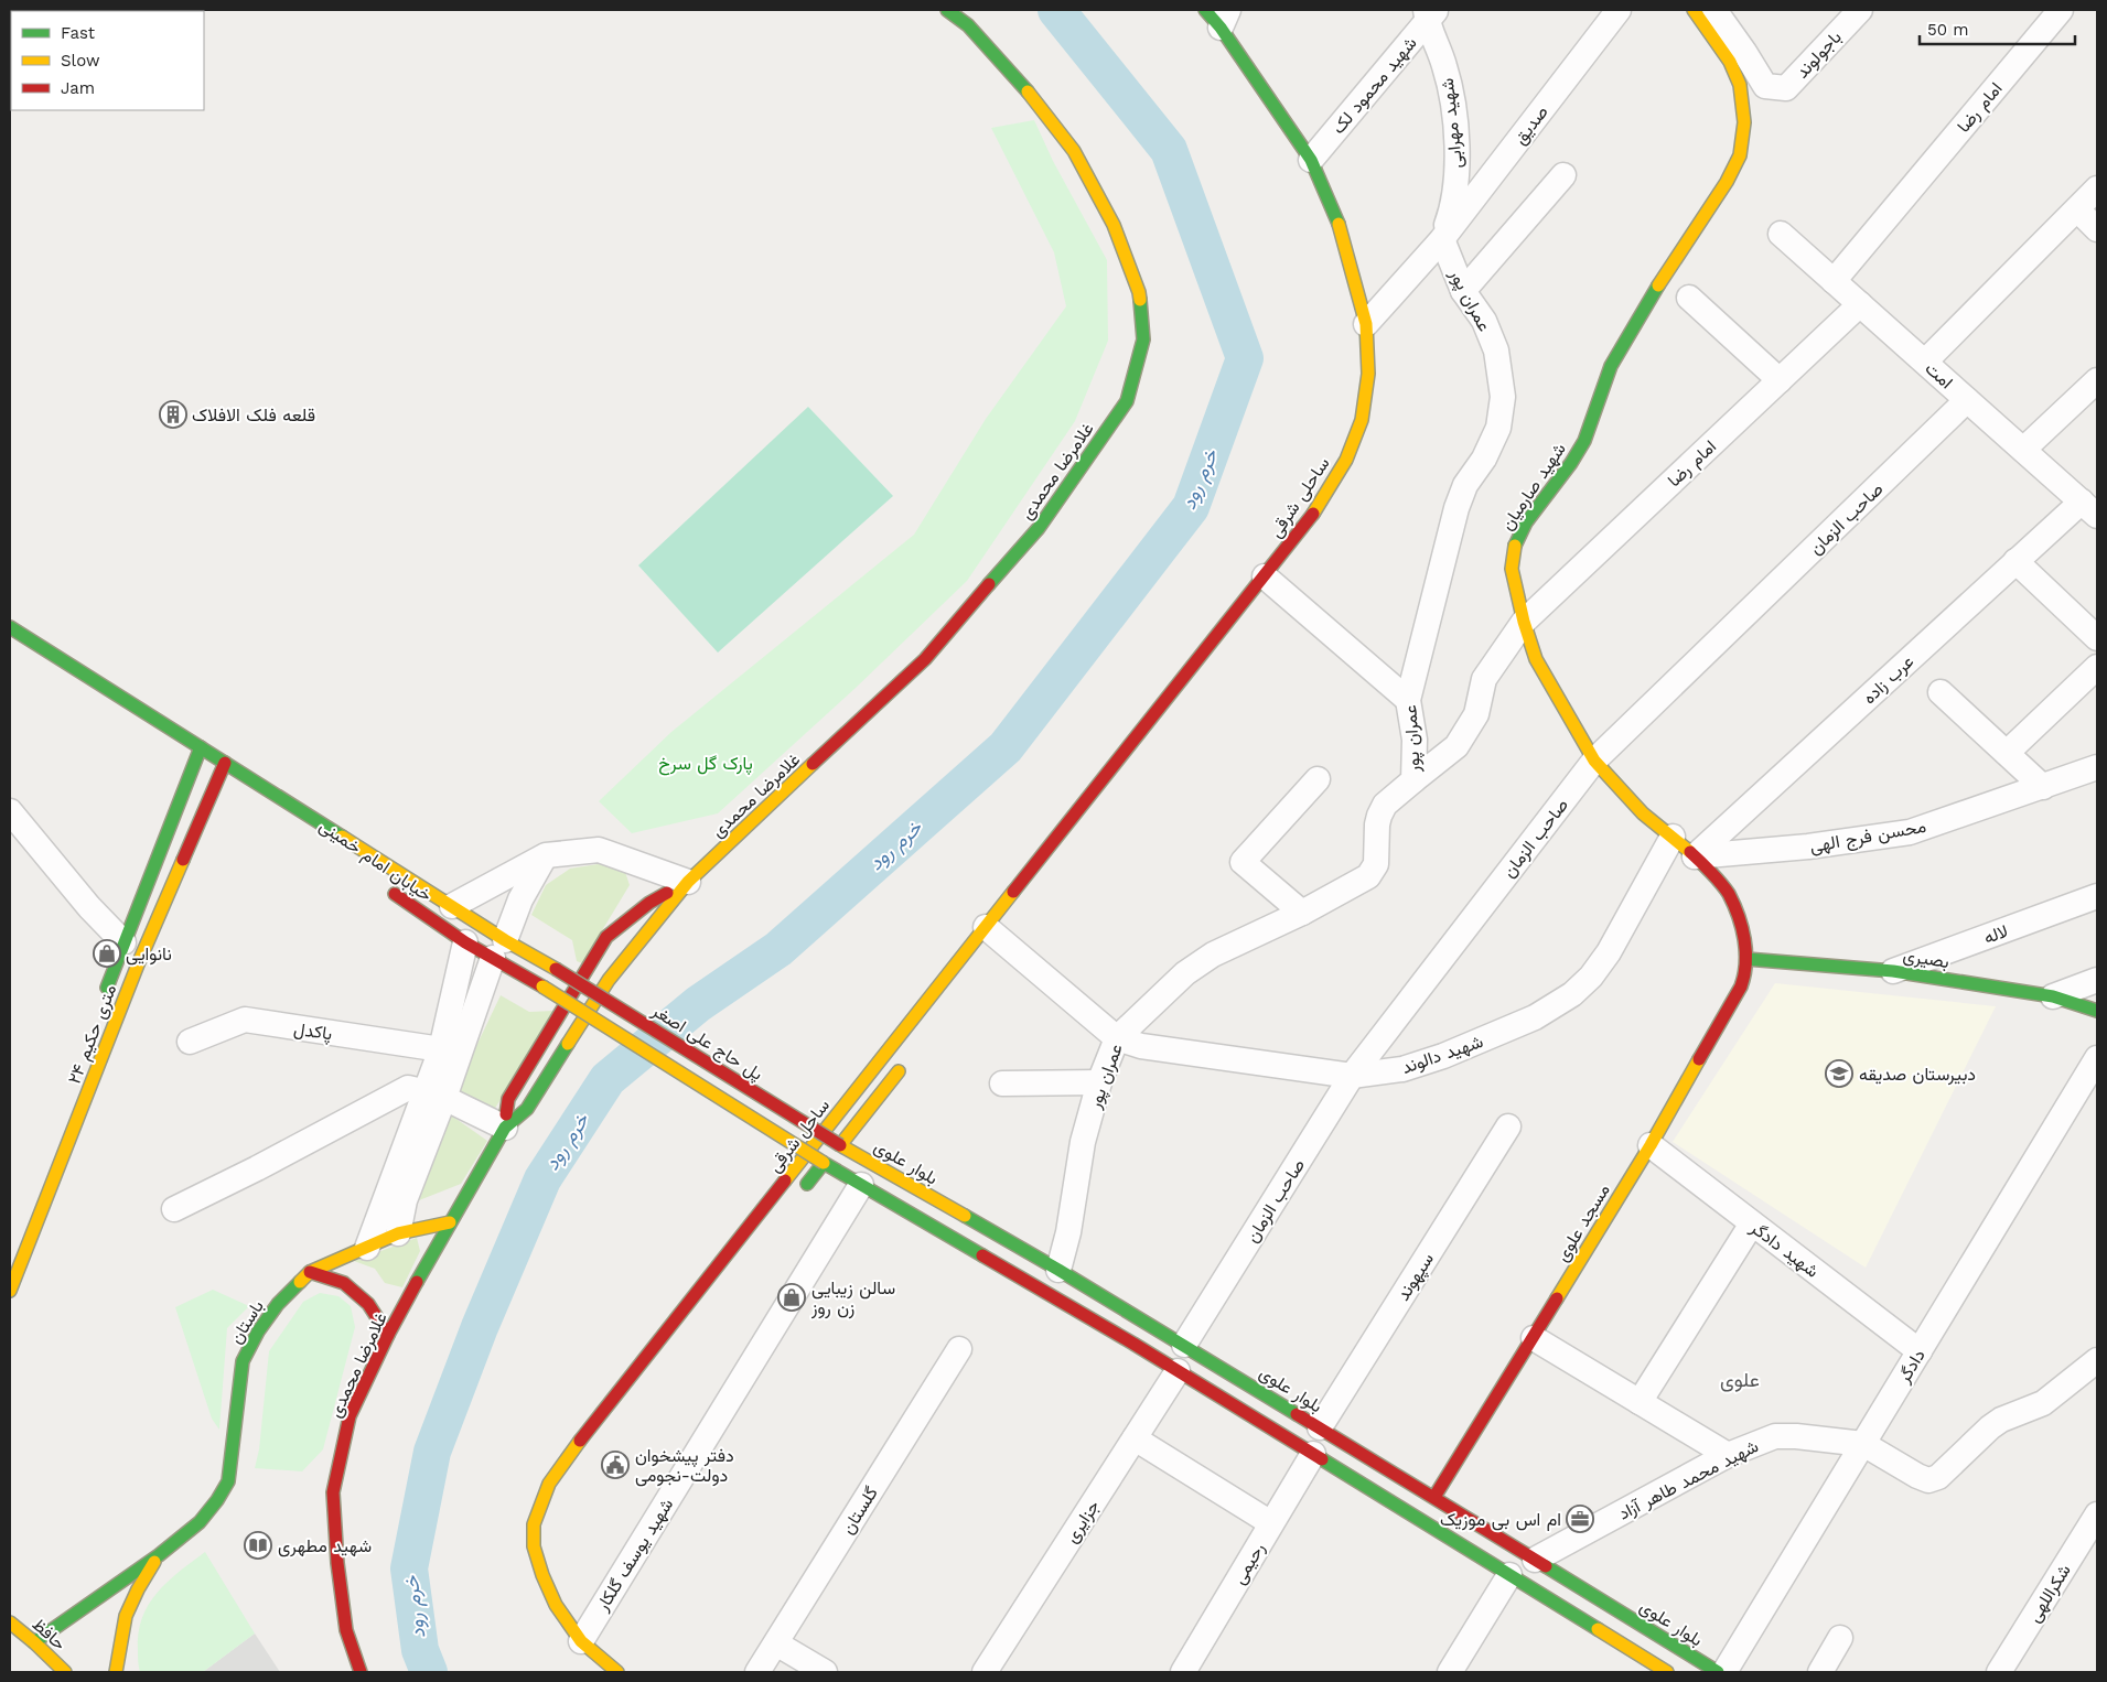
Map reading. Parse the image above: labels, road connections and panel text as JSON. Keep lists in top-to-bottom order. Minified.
{"streets":{"main road":["غلامرضا محمدی","شهید صارمیان","ساحلی شرقی","خیابان امام خمینی","بصیری","۲۴ متری حکیم","پل حاج علی اصغر","ساحل شرقی","بلوار علوی","مسجد علوی","باستان","حافظ"],"street":["باجولوند","شهید محمود لک","امام رضا","شهید مهرابی","صدیق","عمران پور","امت","صاحب الزمان","عرب زاده","محسن فرج الهی","لاله","پاکدل","شهید دالوند","شهید دادگر","سپهوند","دادگر","شهید محمد طاهر آزاد","گلستان","جزایری","شهید یوسف گلکار","رحیمی","شکراللهی"]},"crossings":[["شهید محمود لک","شهید مهرابی"],["شهید محمود لک","ساحلی شرقی"],["امام رضا","عمران پور"],["امام رضا","امت"],["امام رضا","شهید صارمیان"],["شهید مهرابی","صدیق"],["شهید مهرابی","عمران پور"],["صدیق","عمران پور"],["صدیق","ساحلی شرقی"],["عمران پور","شهید دالوند"],["عمران پور","بلوار علوی"],["امت","صاحب الزمان"],["امت","عرب زاده"],["غلامرضا محمدی","باستان"],["شهید صارمیان","صاحب الزمان"],["شهید صارمیان","عرب زاده"],["شهید صارمیان","محسن فرج الهی"],["شهید صارمیان","بصیری"],["شهید صارمیان","شهید دالوند"],["شهید صارمیان","مسجد علوی"],["ساحلی شرقی","ساحل شرقی"],["صاحب الزمان","شهید دالوند"],["صاحب الزمان","بلوار علوی"],["عرب زاده","محسن فرج الهی"],["خیابان امام خمینی","۲۴ متری حکیم"],["خیابان امام خمینی","پل حاج علی اصغر"],["لاله","بصیری"],["بصیری","مسجد علوی"],["پل حاج علی اصغر","بلوار علوی"],["بلوار علوی","مسجد علوی"],["بلوار علوی","سپهوند"],["بلوار علوی","شهید محمد طاهر آزاد"],["مسجد علوی","شهید دادگر"],["شهید دادگر","دادگر"],["باستان","حافظ"],["دادگر","شهید محمد طاهر آزاد"]],"districts":["علوی"],"water":["خرم رود"],"parks":["پارک گل سرخ"],"places":{"building":["قلعه فلک الافلاک"],"shop":["نانوایی","سالن زیبایی زن روز"],"school or university":["دبیرستان صدیقه"],"public building":["دفتر پیشخوان دولت-نجومی"],"office":["ام اس بی موزیک"],"library":["شهید مطهری"]},"legend":["Fast","Slow","Jam"],"scale_bar":"50 m"}
